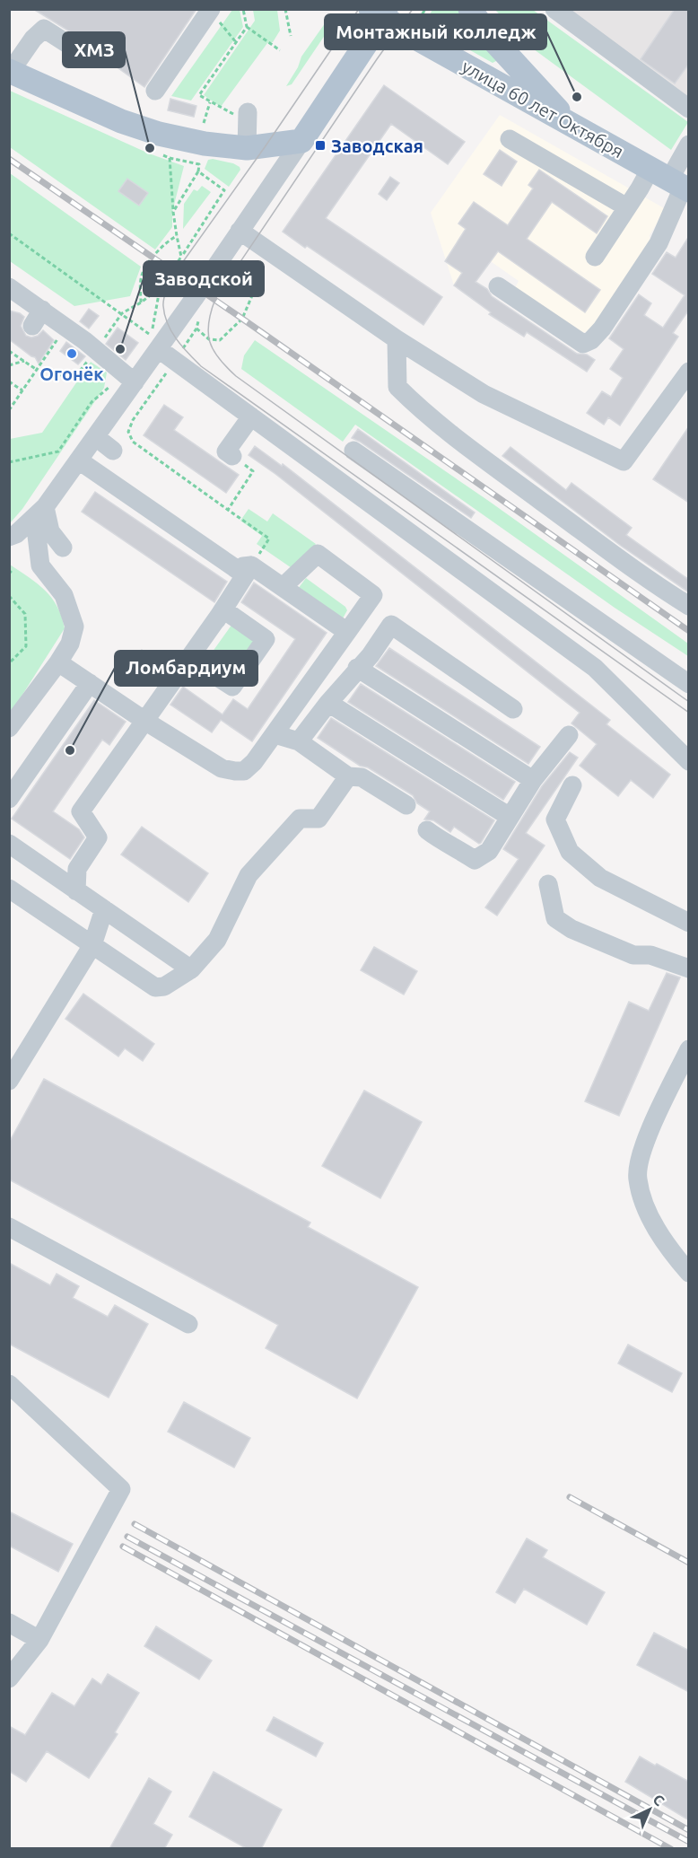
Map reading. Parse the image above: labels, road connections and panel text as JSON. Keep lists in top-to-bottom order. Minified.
{"streets":{"main road":["улица 60 лет Октября"]},"places":{"other":["Монтажный колледж","ХМЗ","Заводской","Огонёк","Ломбардиум"],"transit":["Заводская"]},"north":"top right"}
